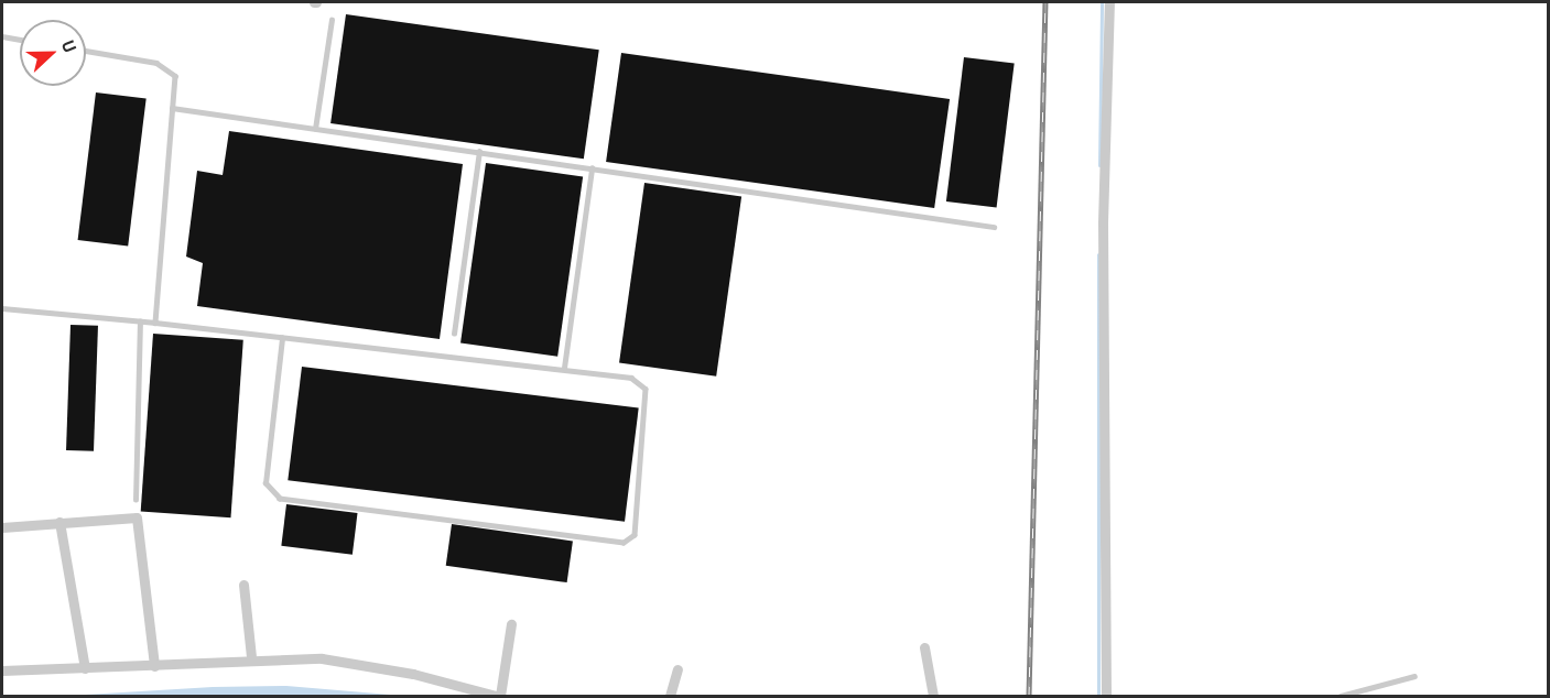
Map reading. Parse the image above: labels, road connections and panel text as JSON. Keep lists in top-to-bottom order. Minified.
{"north":"right"}
